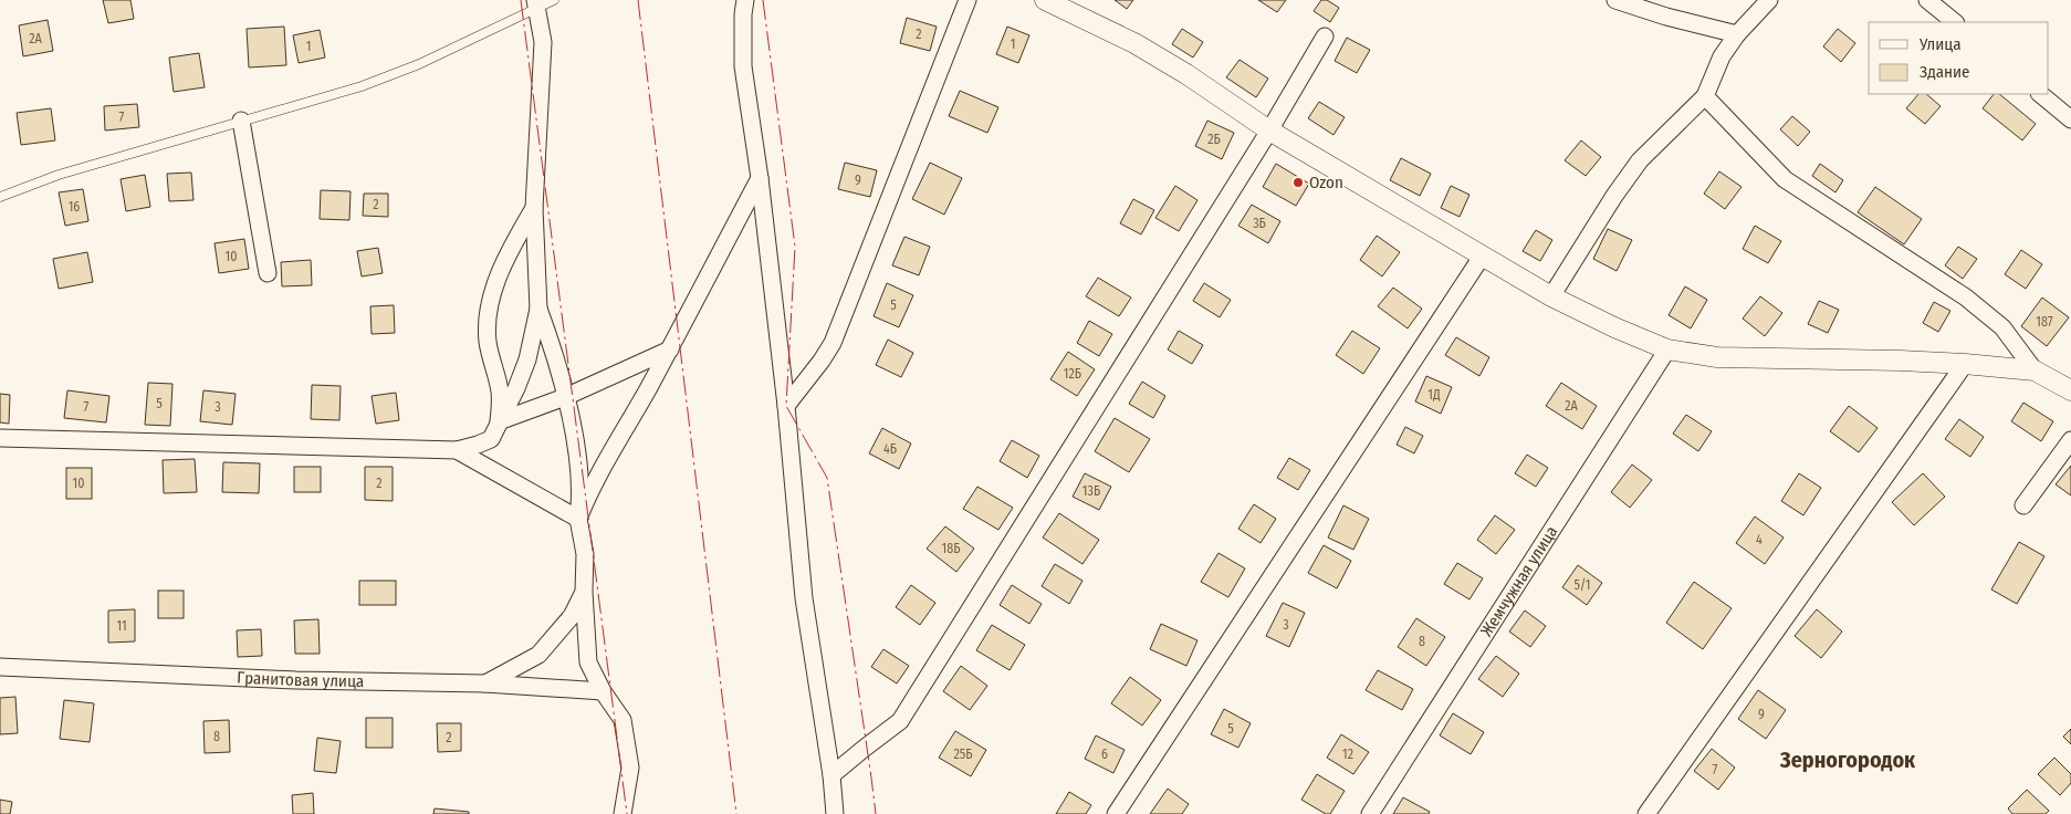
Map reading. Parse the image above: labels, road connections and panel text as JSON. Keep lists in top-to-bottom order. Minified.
{"streets":{"street":["Жемчужная улица","Гранитовая улица"]},"districts":["Зерногородок"],"places":["Ozon"],"house_numbers":["2","2А","1","1","7","2Б","9","2","16","3Б","10","5","187","12Б","1Д","5","2А","7","3","4Б","10","2","13Б","4","18Б","5/1","3","11","8","9","5","8","2","25Б","6","12","7"],"legend":["Улица","Здание"]}
